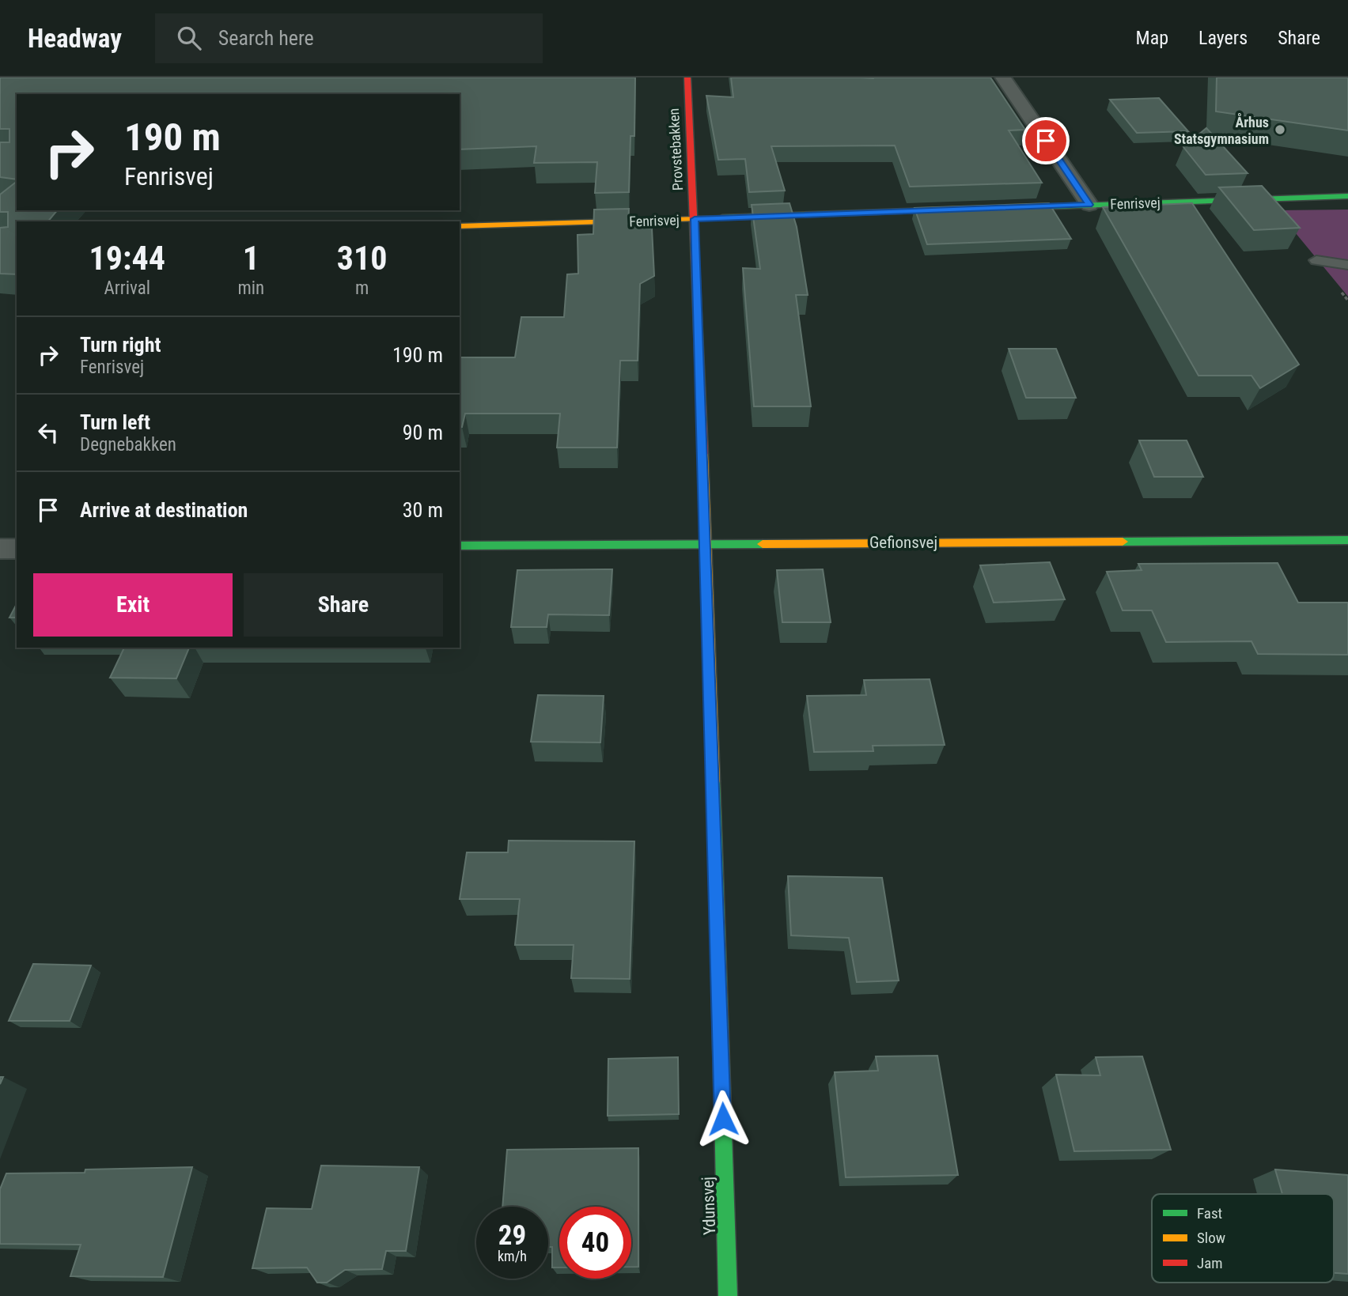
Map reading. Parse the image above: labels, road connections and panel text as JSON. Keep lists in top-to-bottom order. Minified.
{"streets":{"street":["Provstebakken","Fenrisvej","Gefionsvej","Ydunsvej"]},"crossings":[["Provstebakken","Fenrisvej"],["Provstebakken","Ydunsvej"],["Fenrisvej","Ydunsvej"],["Gefionsvej","Ydunsvej"]],"places":["Århus Statsgymnasium"],"legend":["Fast","Slow","Jam"],"page":{"header":"Headway","search":"Search here","nav":["Map","Layers","Share"],"turn":["190 m","Fenrisvej"],"eta":["19:44","Arrival","1","min","310","m"],"list":[{"name":"Turn right","note":"Fenrisvej","value":"190 m"},{"name":"Turn left","note":"Degnebakken","value":"90 m"},{"name":"Arrive at destination","value":"30 m"}],"buttons":["Exit","Share"],"speed":"29 km/h","limit":"40"}}
